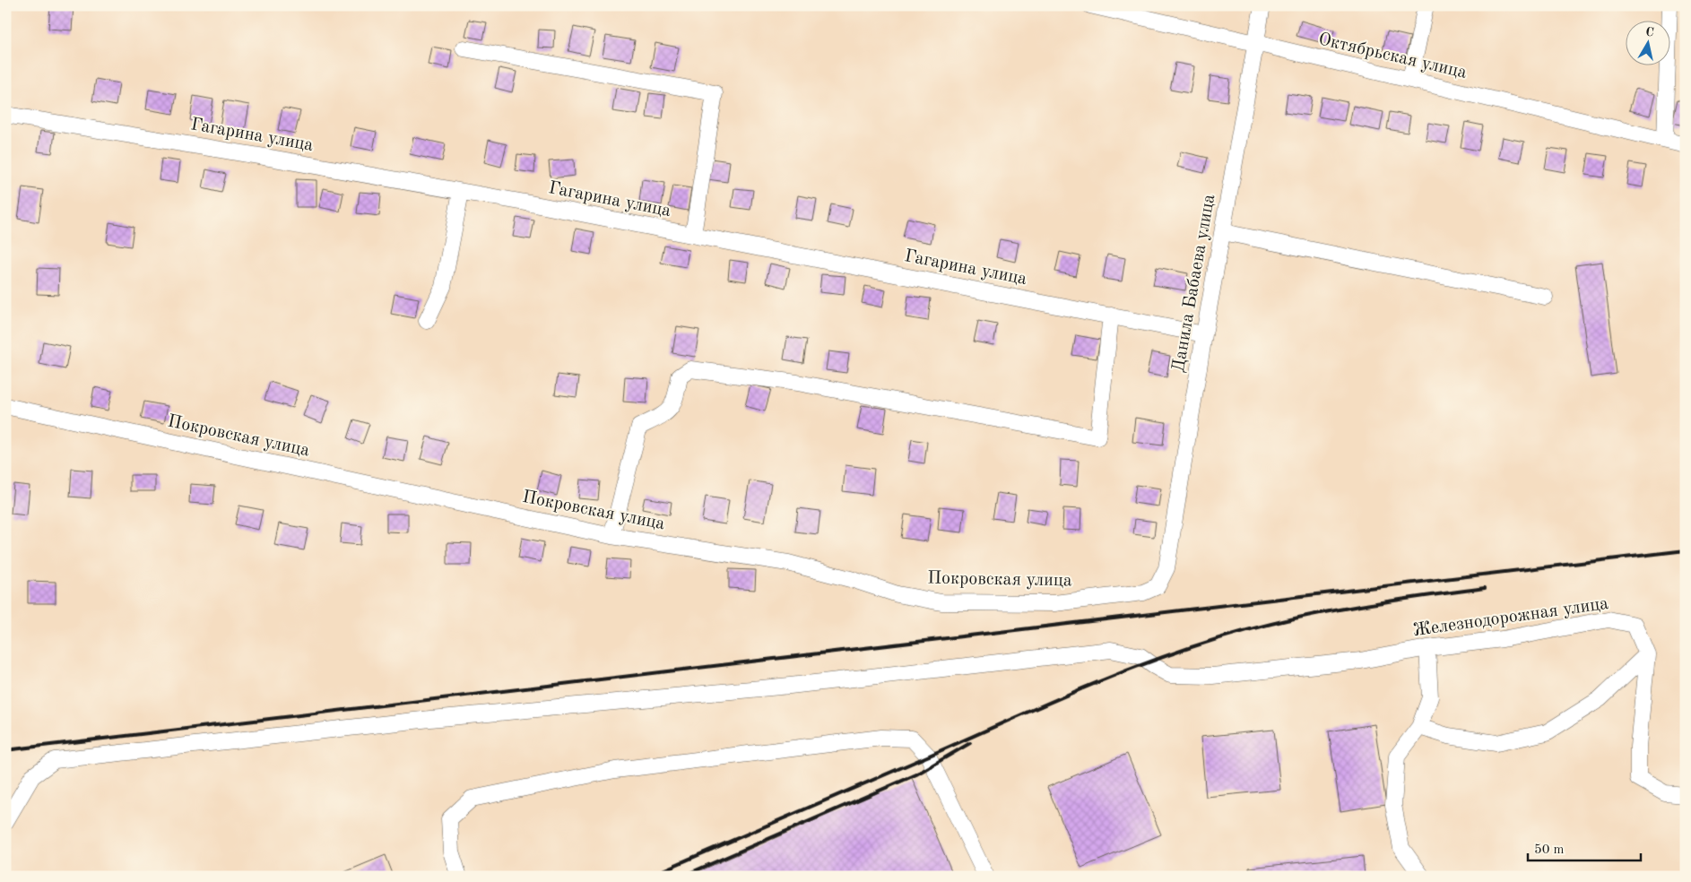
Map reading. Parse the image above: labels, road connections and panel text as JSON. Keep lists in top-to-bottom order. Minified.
{"streets":{"street":["Октябрьская улица","Гагарина улица","Данила Бабаева улица","Покровская улица","Железнодорожная улица"]},"crossings":[["Октябрьская улица","Данила Бабаева улица"],["Гагарина улица","Данила Бабаева улица"],["Данила Бабаева улица","Покровская улица"]],"scale_bar":"50 m","north":"top"}
